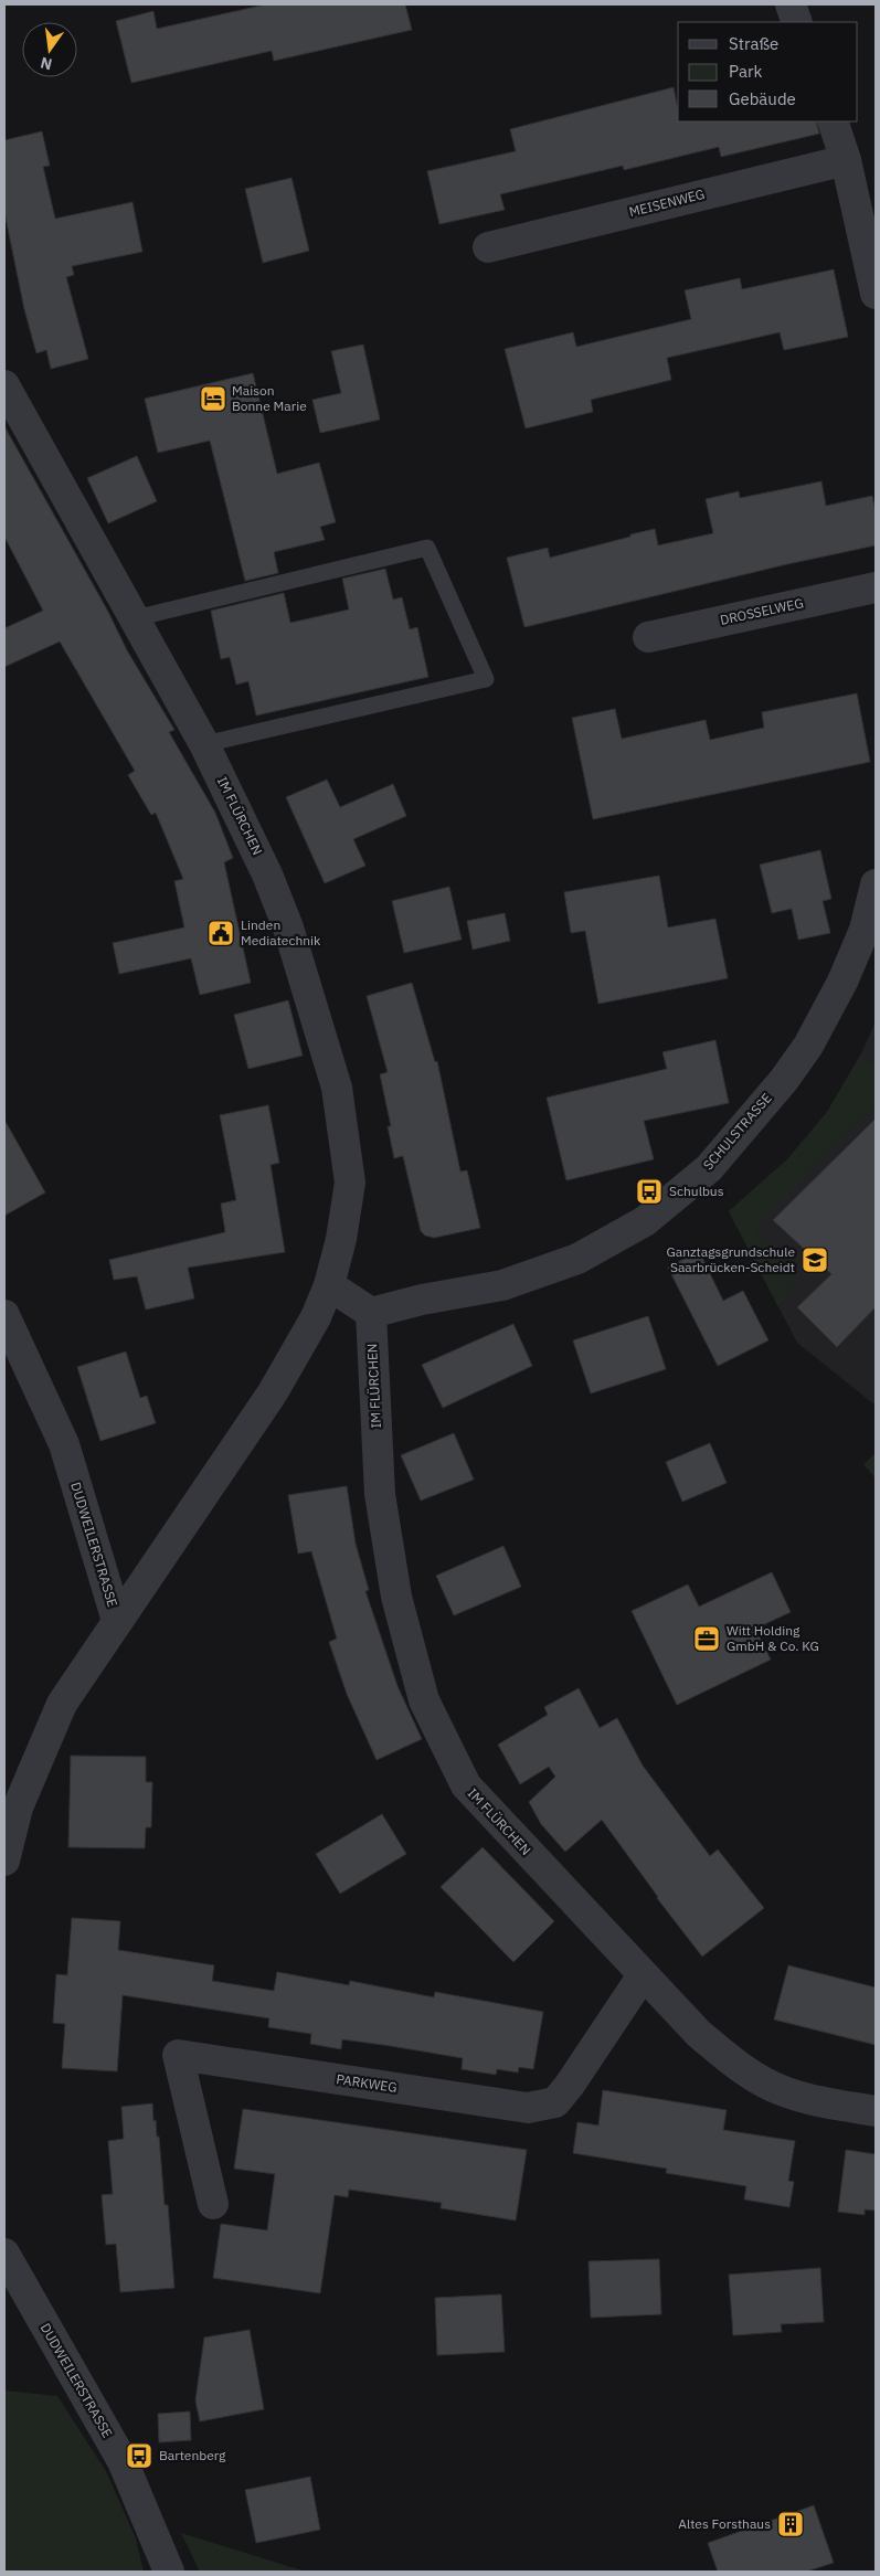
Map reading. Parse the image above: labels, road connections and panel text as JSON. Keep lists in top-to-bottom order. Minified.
{"streets":{"street":["MEISENWEG","DROSSELWEG","IM FLÜRCHEN","SCHULSTRASSE","DUDWEILERSTRASSE","PARKWEG"]},"crossings":[["IM FLÜRCHEN","SCHULSTRASSE"],["IM FLÜRCHEN","DUDWEILERSTRASSE"],["IM FLÜRCHEN","PARKWEG"]],"places":{"hotel":["Maison Bonne Marie"],"public building":["Linden Mediatechnik"],"bus stop":["Schulbus","Bartenberg"],"school or university":["Ganztagsgrundschule Saarbrücken-Scheidt"],"office":["Witt Holding GmbH & Co. KG"],"building":["Altes Forsthaus"]},"legend":["Straße","Park","Gebäude"],"north":"bottom"}
